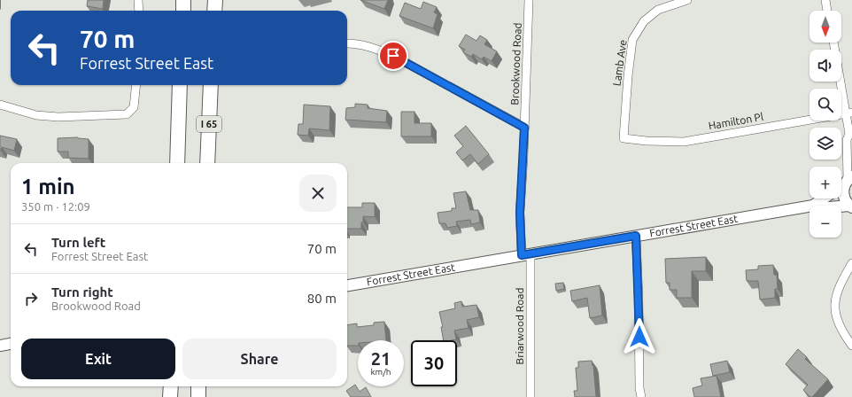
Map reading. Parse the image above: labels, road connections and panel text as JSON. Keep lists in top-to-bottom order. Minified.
{"streets":{"highway":["I 65"],"street":["Lamb Ave","Brookwood Road","Hamilton Pl","Forrest Street East","Briarwood Road"]},"crossings":[["Lamb Ave","Hamilton Pl"],["Brookwood Road","Forrest Street East"],["Brookwood Road","Briarwood Road"],["Forrest Street East","Briarwood Road"]],"north":"bottom","page":{"map_buttons":["+","−"],"turn":["70 m","Forrest Street East"],"heading":["1 min","350 m · 12:09"],"list":[{"name":"Turn left","note":"Forrest Street East","value":"70 m"},{"name":"Turn right","note":"Brookwood Road","value":"80 m"}],"buttons":["Exit","Share"],"speed":"21 km/h","limit":"30"}}
